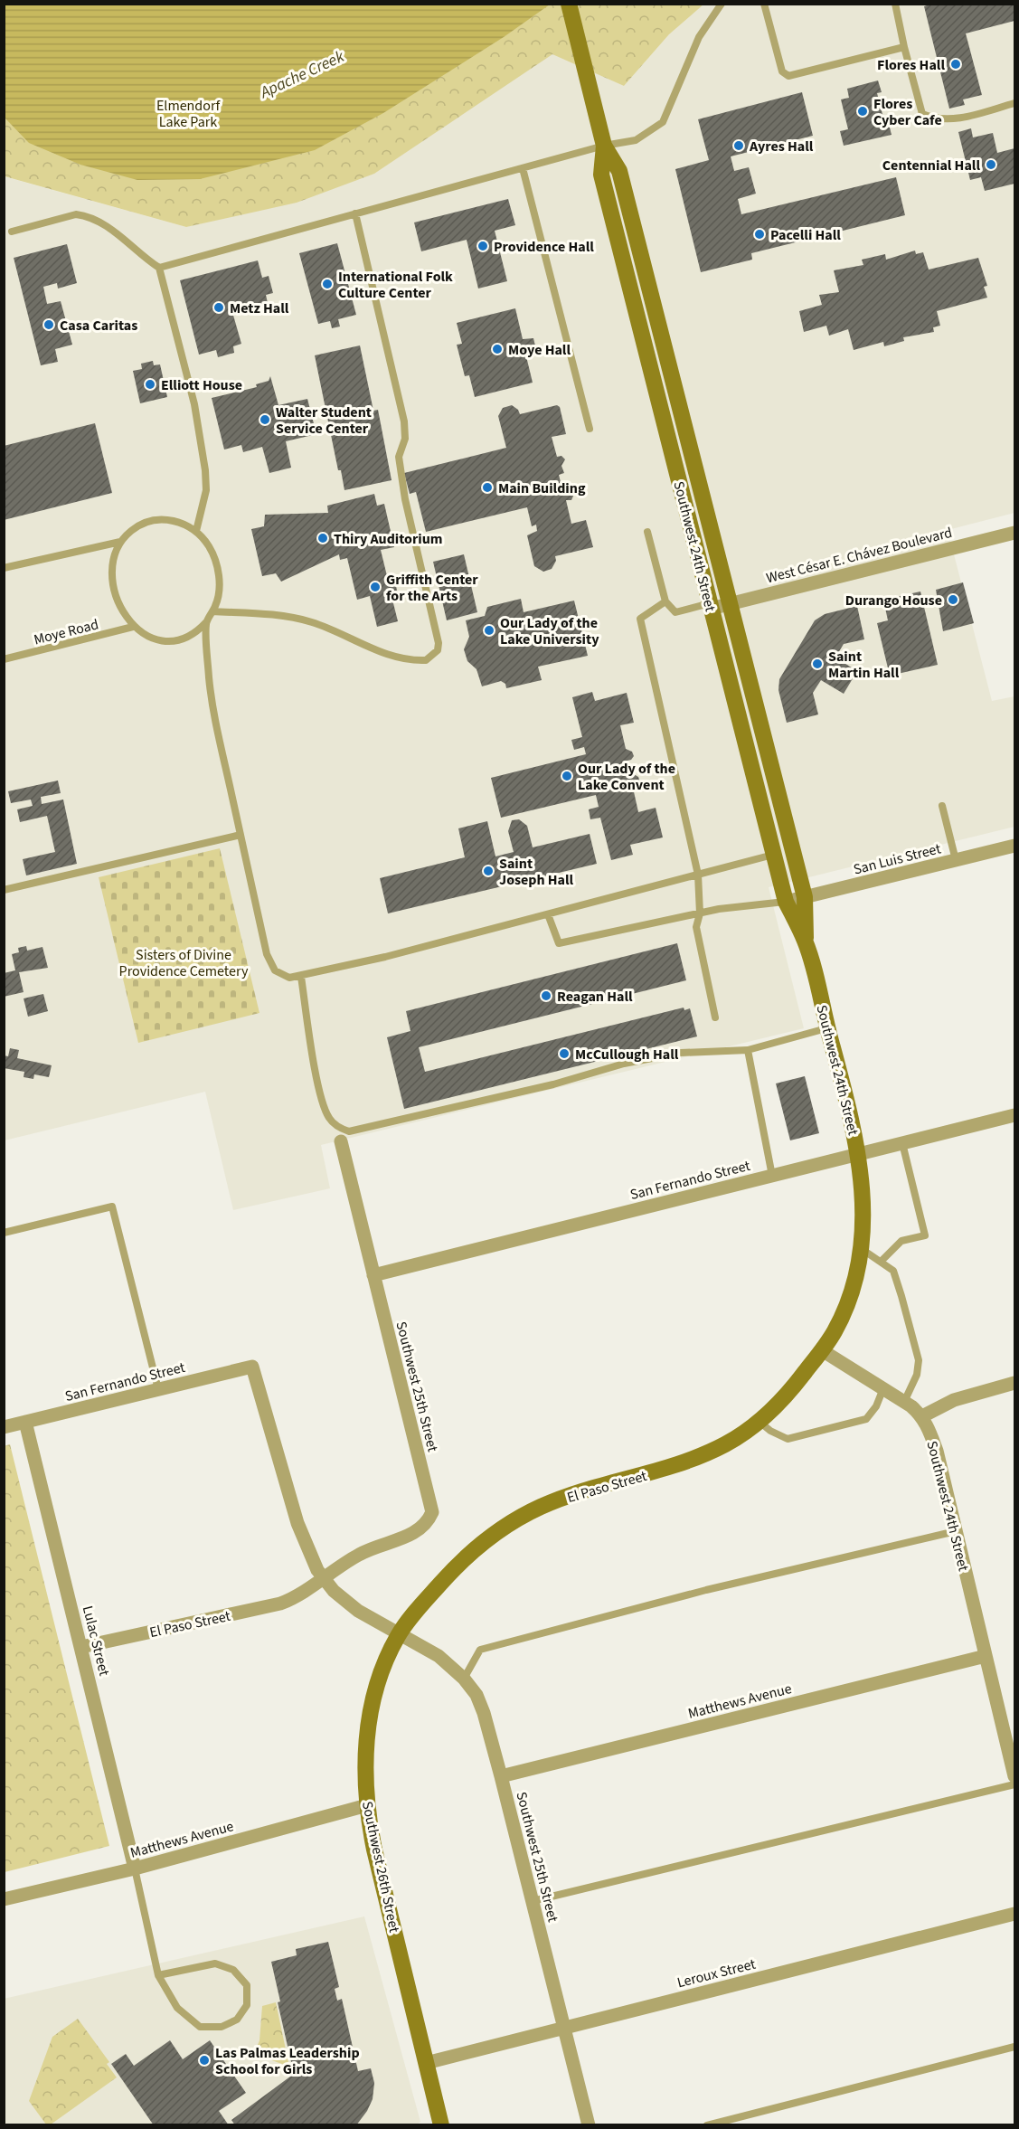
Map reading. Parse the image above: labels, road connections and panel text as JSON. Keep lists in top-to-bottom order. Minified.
{"streets":{"main road":["Southwest 24th Street","El Paso Street","Southwest 26th Street"],"street":["West César E. Chávez Boulevard","San Luis Street","San Fernando Street","Southwest 25th Street","Lulac Street","Matthews Avenue","Leroux Street"],"lane":["Moye Road"]},"crossings":[["Southwest 24th Street","West César E. Chávez Boulevard"],["Southwest 24th Street","San Luis Street"],["Southwest 24th Street","San Fernando Street"],["Southwest 24th Street","El Paso Street"],["Southwest 24th Street","Matthews Avenue"],["San Fernando Street","Southwest 25th Street"],["San Fernando Street","El Paso Street"],["San Fernando Street","Lulac Street"],["Southwest 25th Street","El Paso Street"],["Southwest 25th Street","Matthews Avenue"],["Southwest 25th Street","Southwest 26th Street"],["Southwest 25th Street","Leroux Street"],["El Paso Street","Lulac Street"],["El Paso Street","Southwest 26th Street"],["Lulac Street","Matthews Avenue"],["Matthews Avenue","Southwest 26th Street"],["Southwest 26th Street","Leroux Street"]],"water":["Apache Creek"],"parks":["Elmendorf Lake Park","Sisters of Divine Providence Cemetery"],"places":["Flores Hall","Flores Cyber Cafe","Ayres Hall","Centennial Hall","Pacelli Hall","Providence Hall","International Folk Culture Center","Metz Hall","Casa Caritas","Moye Hall","Elliott House","Walter Student Service Center","Main Building","Thiry Auditorium","Griffith Center for the Arts","Durango House","Our Lady of the Lake University","Saint Martin Hall","Our Lady of the Lake Convent","Saint Joseph Hall","Reagan Hall","McCullough Hall","Las Palmas Leadership School for Girls"]}
